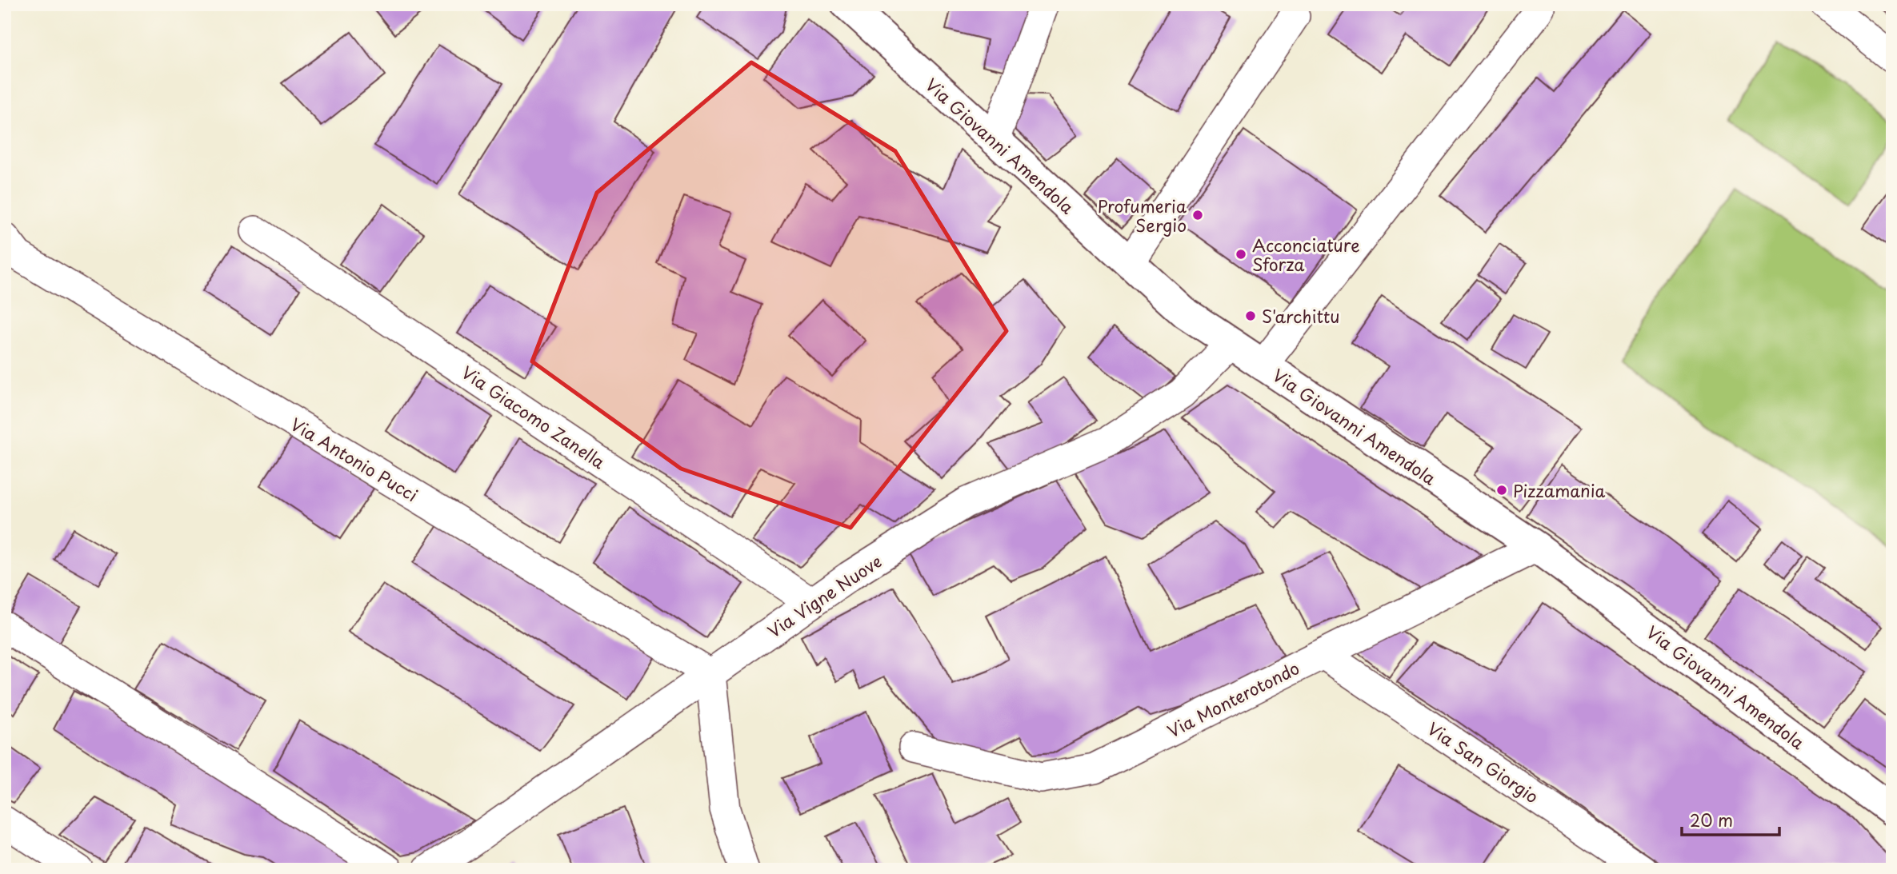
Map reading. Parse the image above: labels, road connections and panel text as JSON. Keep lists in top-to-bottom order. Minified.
{"streets":{"main road":["Via Giovanni Amendola"],"street":["Via Giacomo Zanella","Via Antonio Pucci","Via Vigne Nuove","Via Monterotondo","Via San Giorgio"]},"crossings":[["Via Giovanni Amendola","Via Vigne Nuove"],["Via Giovanni Amendola","Via Monterotondo"],["Via Giacomo Zanella","Via Vigne Nuove"],["Via Antonio Pucci","Via Vigne Nuove"],["Via Monterotondo","Via San Giorgio"]],"places":["Profumeria Sergio","Acconciature Sforza","S'archittu","Pizzamania"],"scale_bar":"20 m"}
